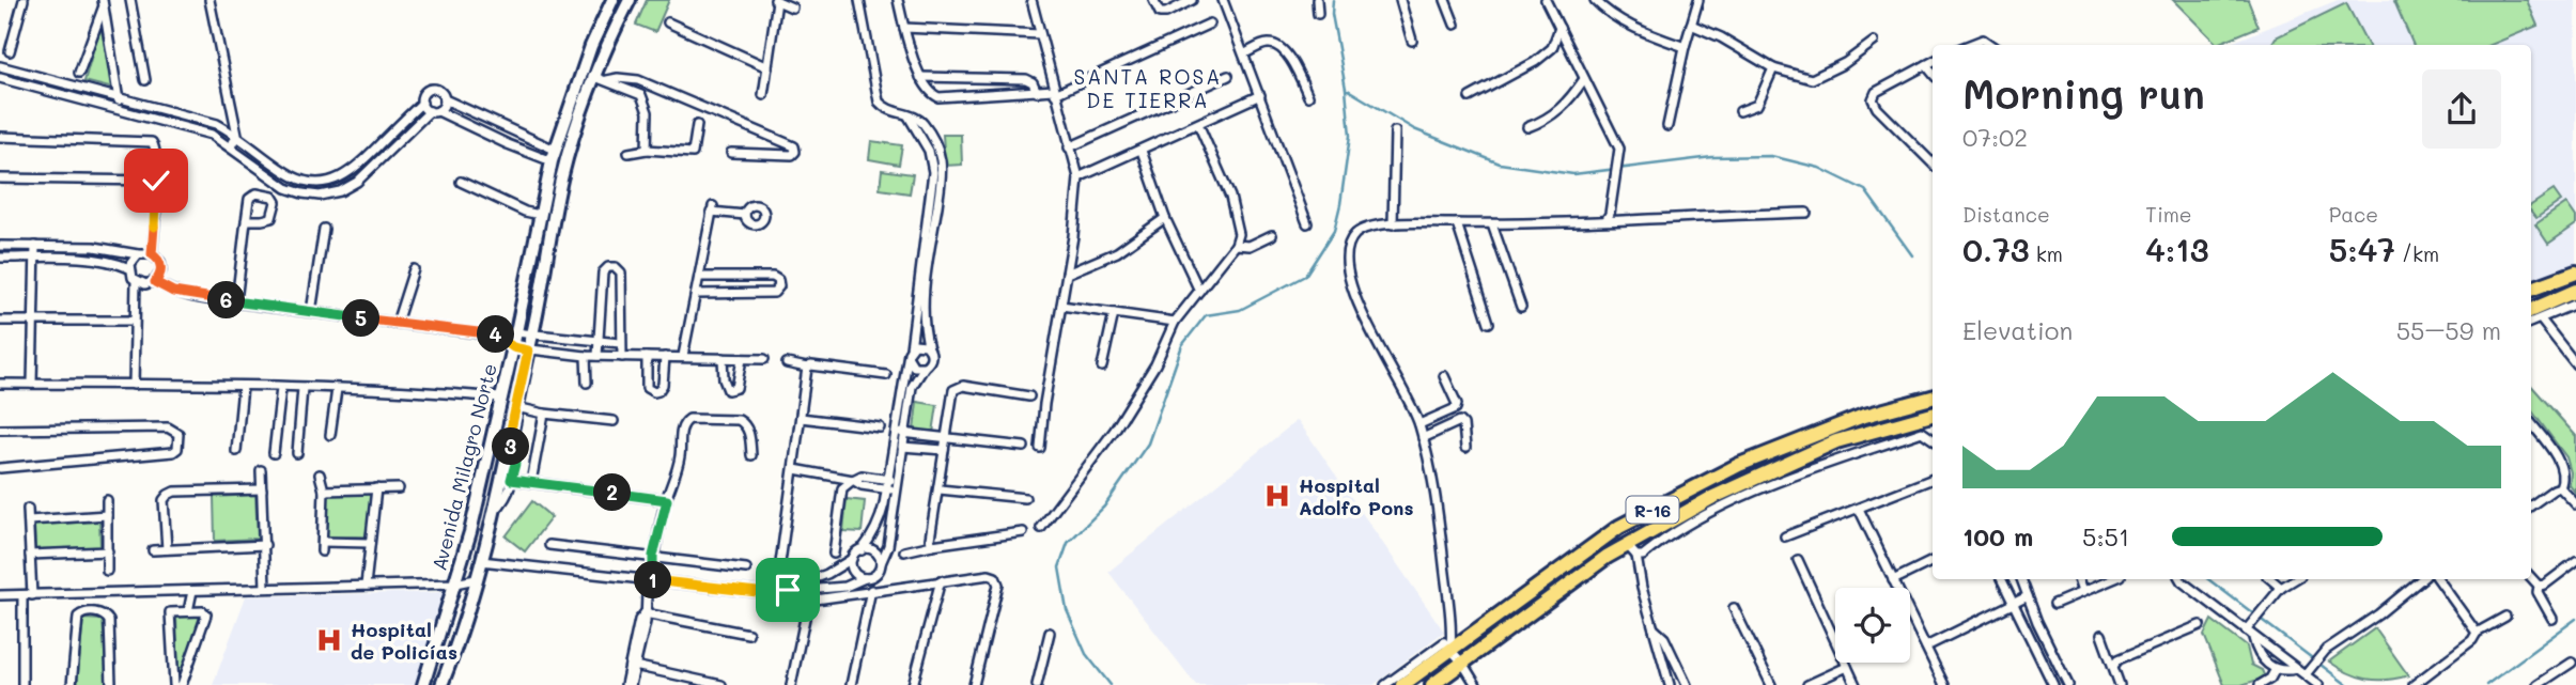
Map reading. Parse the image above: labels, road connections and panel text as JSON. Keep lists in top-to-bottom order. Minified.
{"streets":{"main road":["Avenida Milagro Norte","R-16"]},"districts":["SANTA ROSA DE TIERRA"],"places":{"hospital":["Hospital Adolfo Pons","Hospital de Policías"]},"page":{"heading":["Morning run","07:02"],"stats":[["Distance","0.73 km"],["Time","4:13"],["Pace","5:47 /km"]],"pins":["6","5","4","3","2","1"],"chart":["Elevation","55–59 m"],"list":[{"name":"100 m","note":"5:51"}]}}
